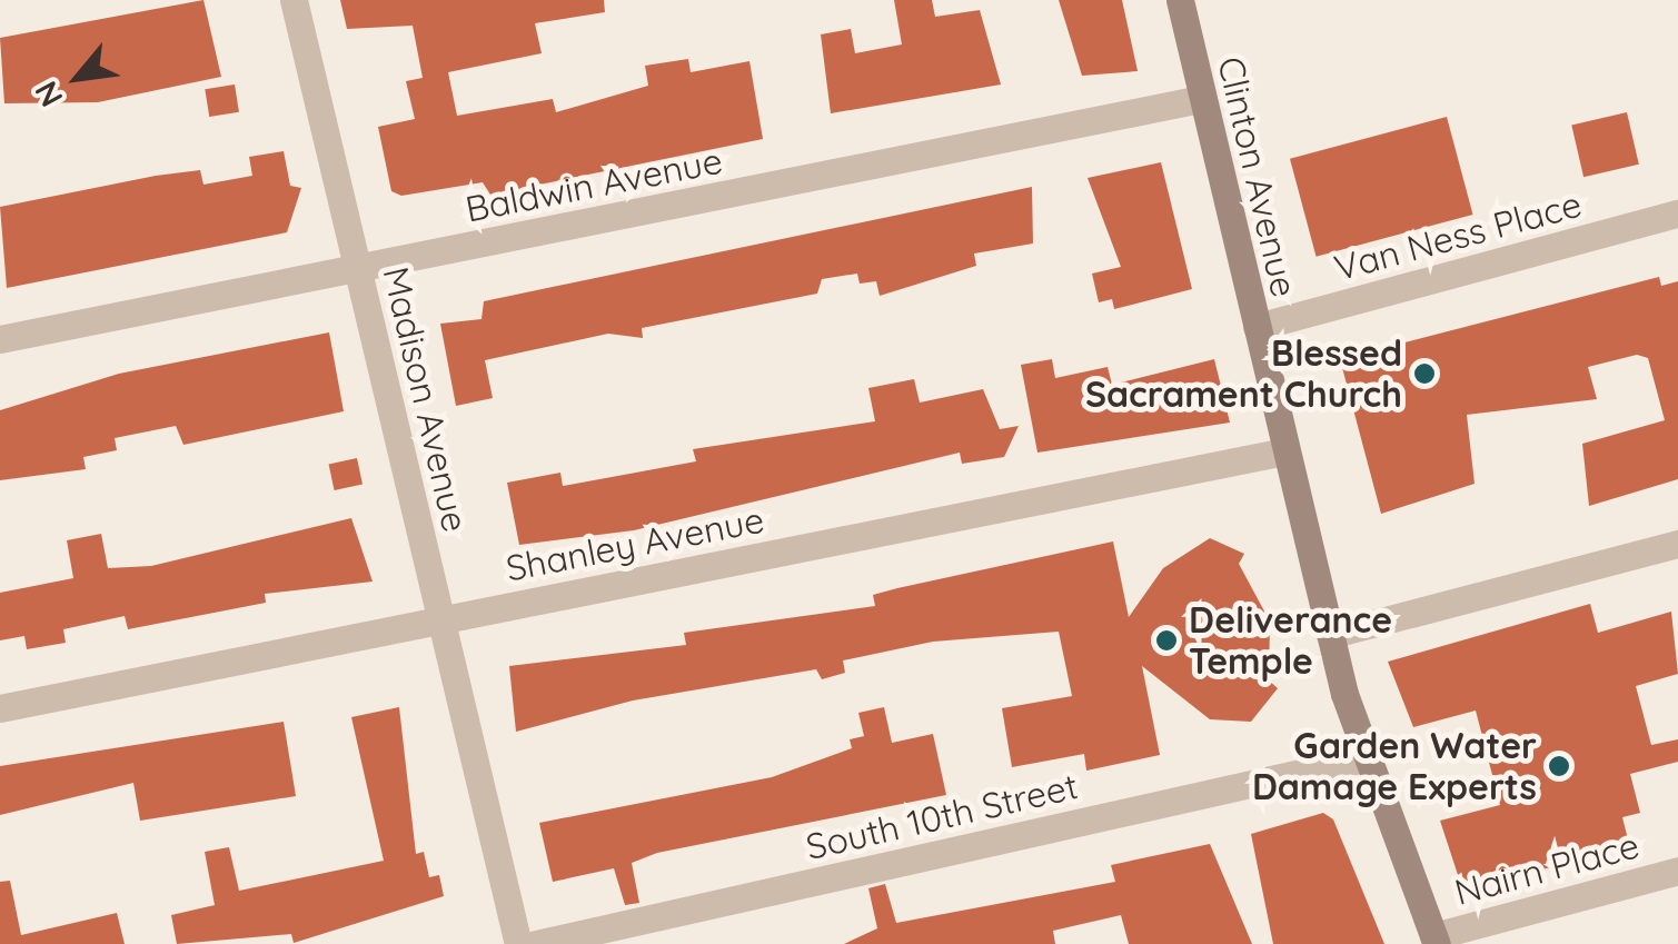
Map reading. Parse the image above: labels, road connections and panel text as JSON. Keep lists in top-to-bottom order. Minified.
{"streets":{"main road":["Clinton Avenue"],"street":["Baldwin Avenue","Van Ness Place","Madison Avenue","Shanley Avenue","South 10th Street","Nairn Place"]},"crossings":[["Clinton Avenue","Baldwin Avenue"],["Clinton Avenue","Van Ness Place"],["Clinton Avenue","Shanley Avenue"],["Clinton Avenue","South 10th Street"],["Clinton Avenue","Nairn Place"],["Baldwin Avenue","Madison Avenue"],["Madison Avenue","Shanley Avenue"]],"places":["Blessed Sacrament Church","Deliverance Temple","Garden Water Damage Experts"],"north":"bottom left"}
